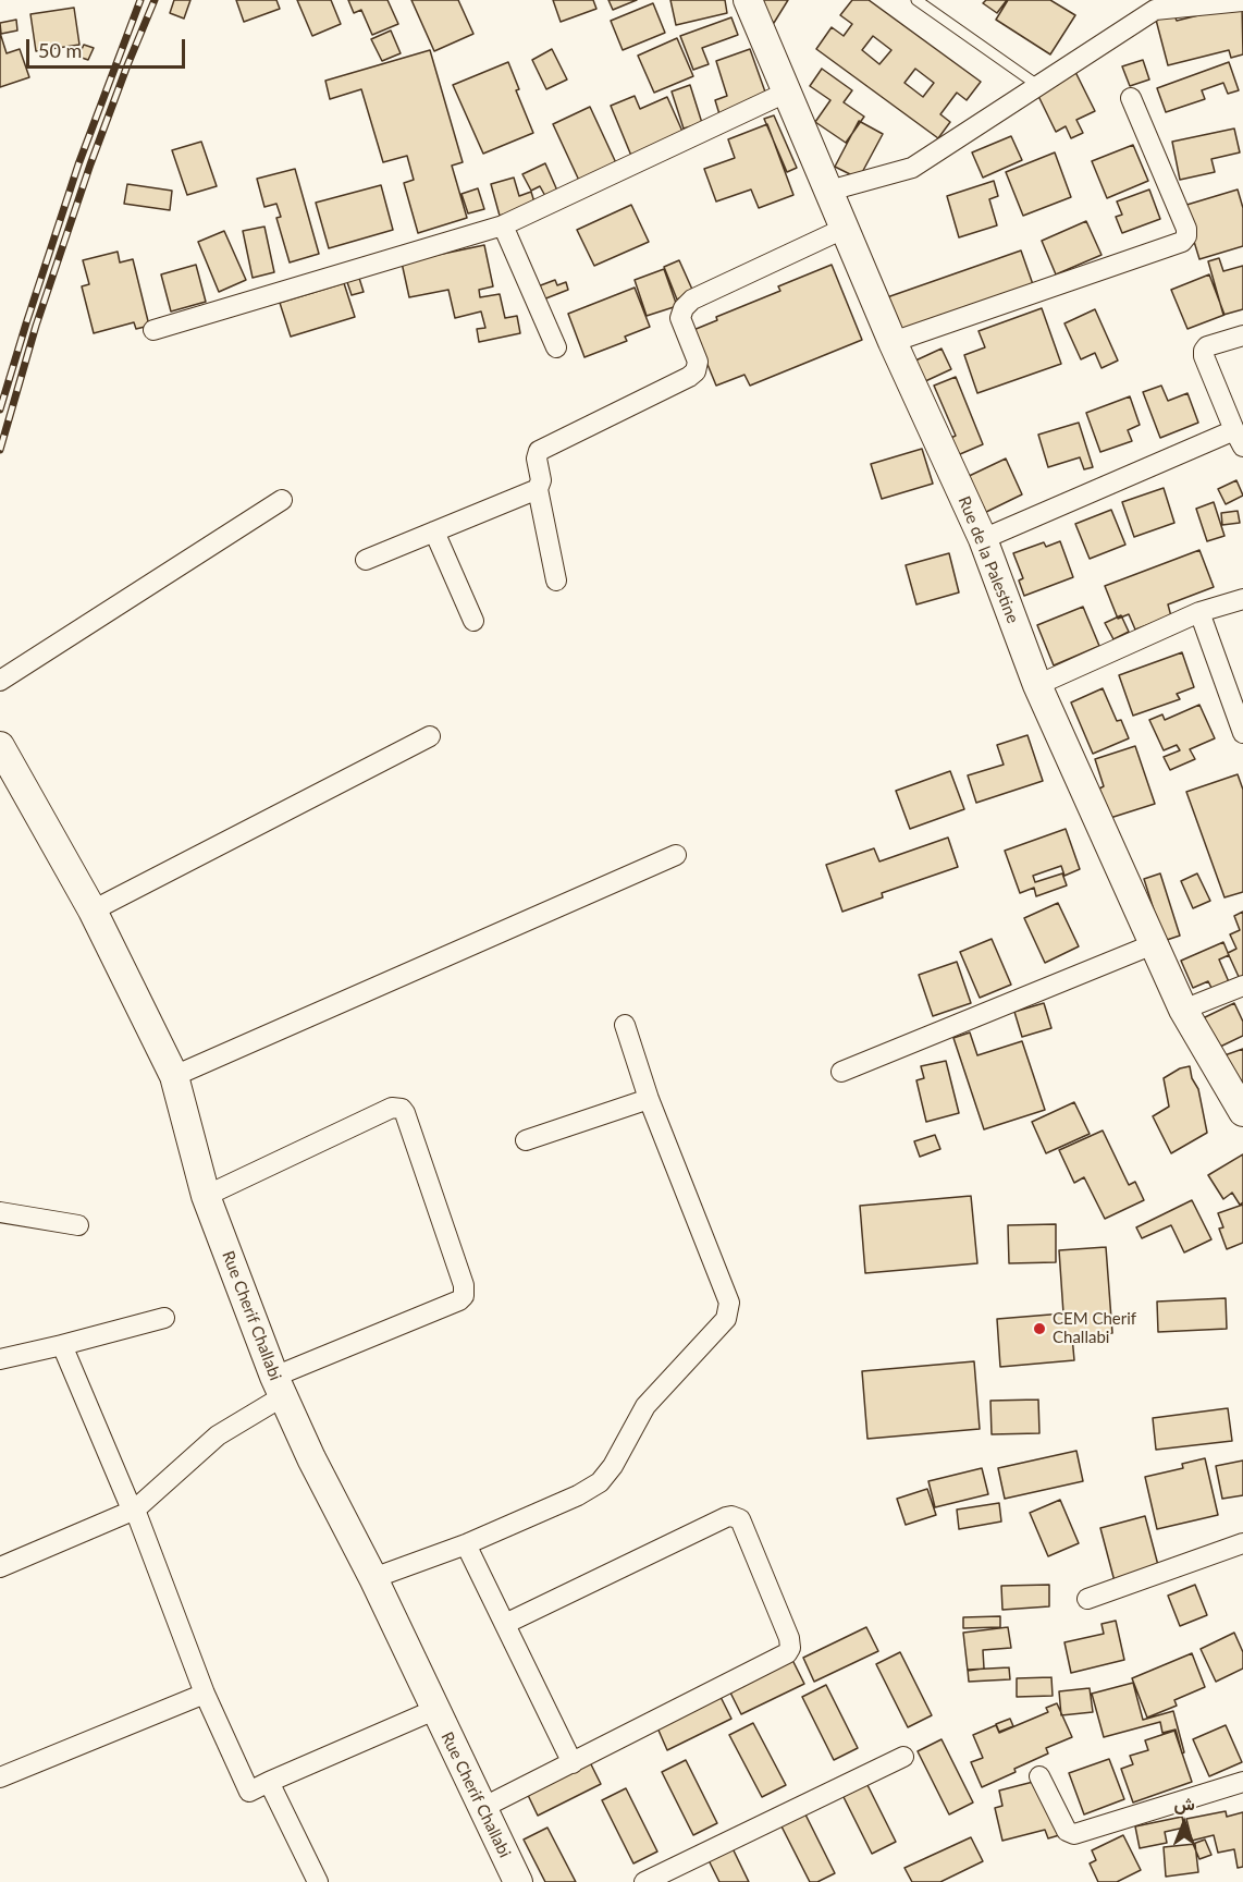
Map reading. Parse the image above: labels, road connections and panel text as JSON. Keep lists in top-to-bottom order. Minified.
{"streets":{"street":["Rue de la Palestine","Rue Cherif Challabi"]},"places":["CEM Cherif Challabi"],"scale_bar":"50 m","north":"top"}
